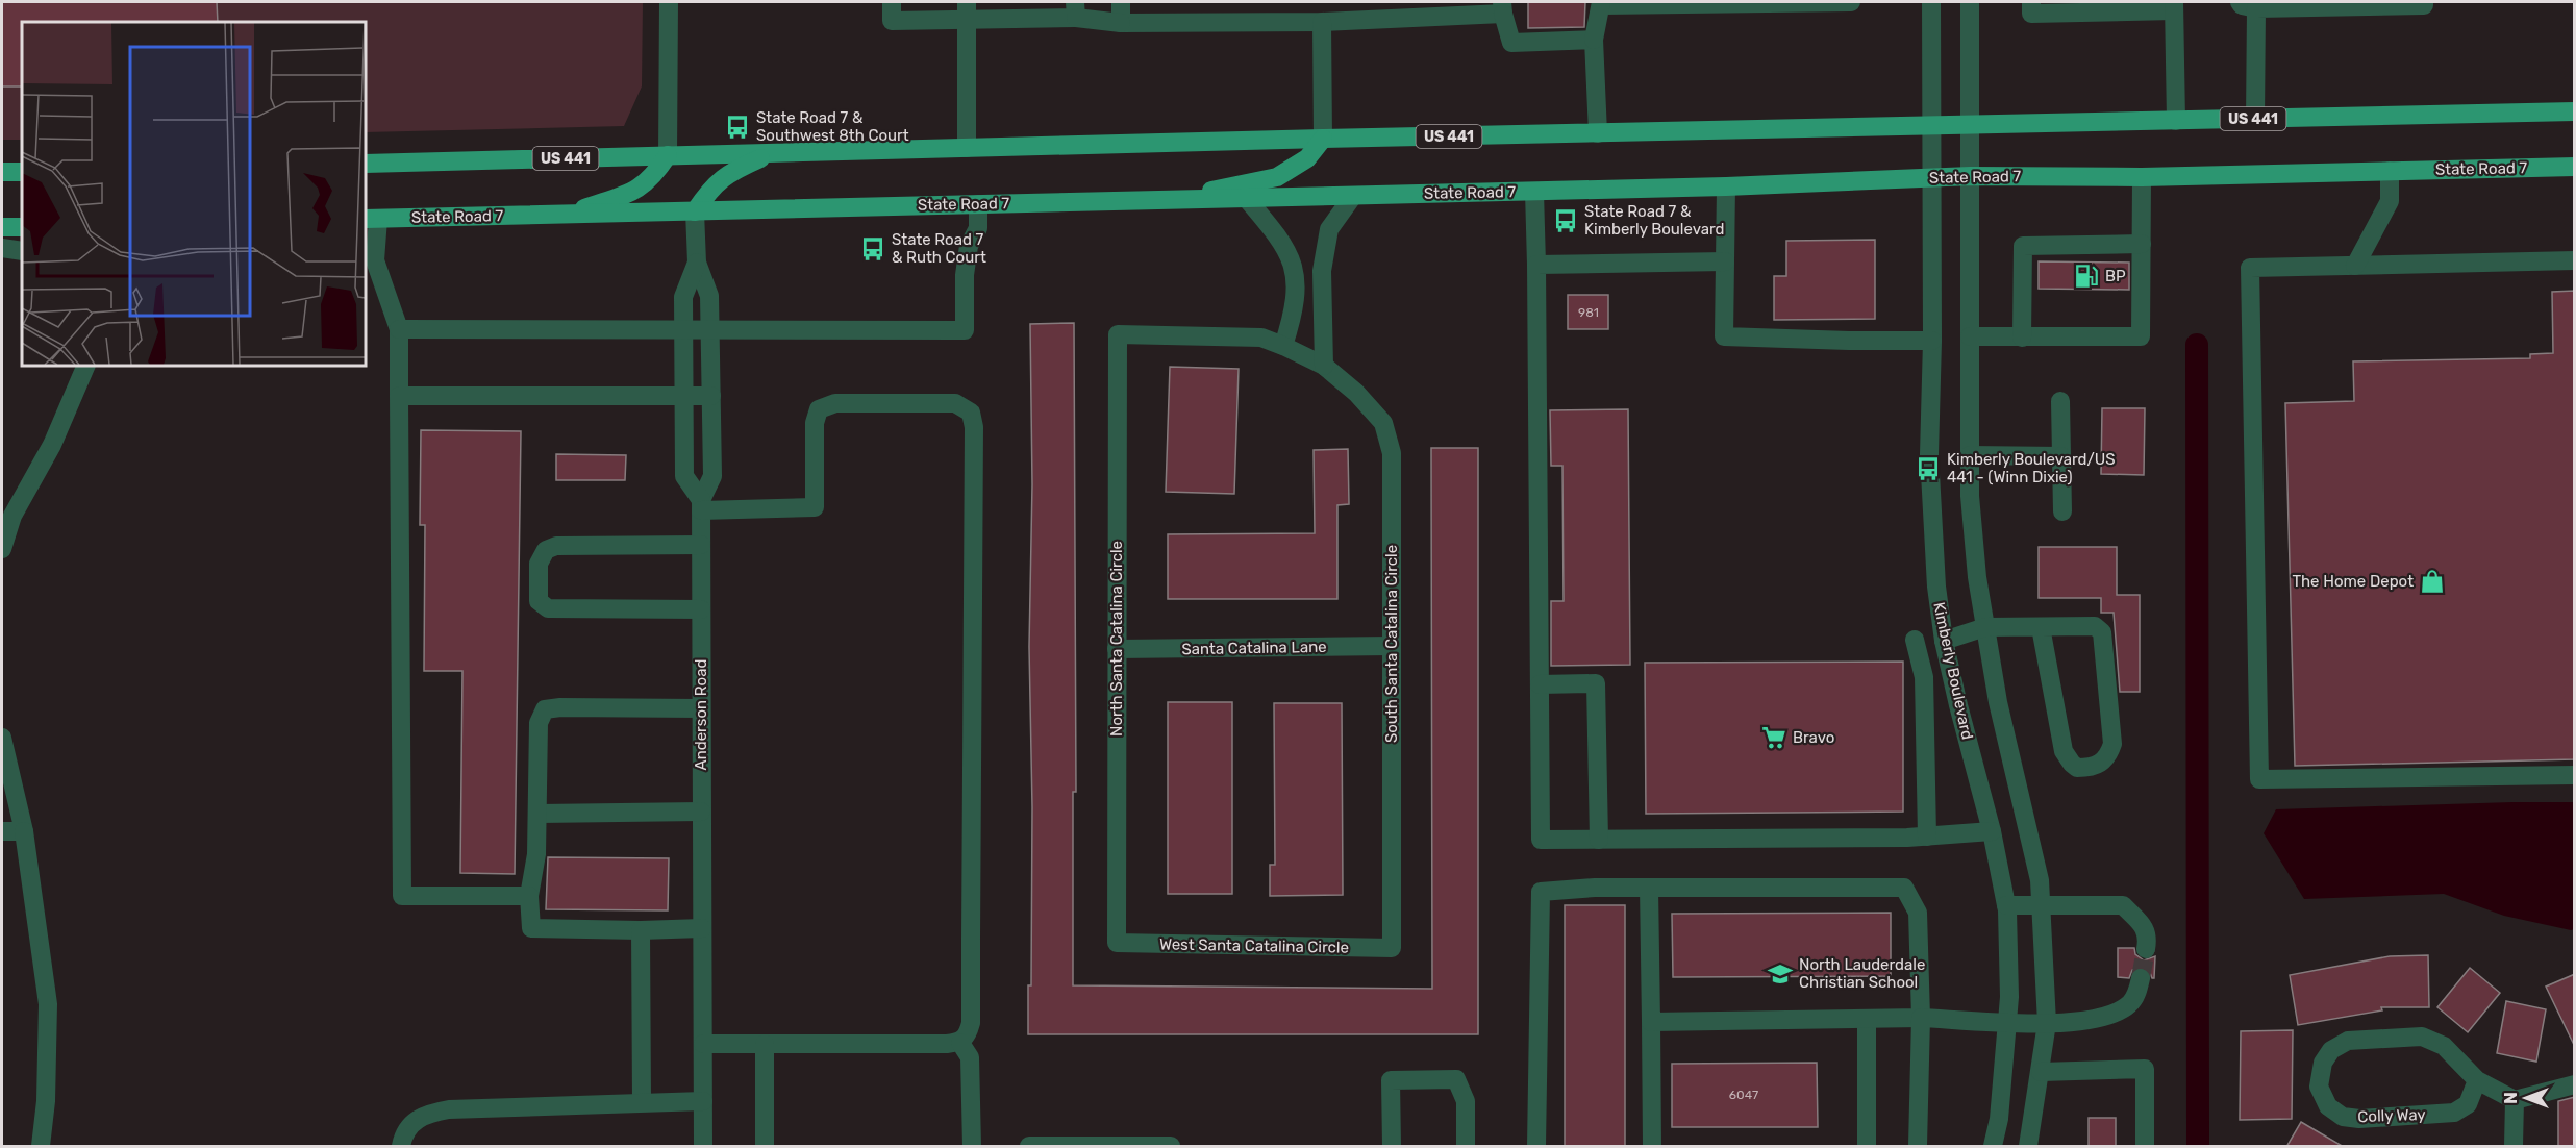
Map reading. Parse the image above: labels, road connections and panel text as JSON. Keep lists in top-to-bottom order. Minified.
{"streets":{"main road":["US 441","State Road 7"],"street":["North Santa Catalina Circle","South Santa Catalina Circle","Santa Catalina Lane","Kimberly Boulevard","Anderson Road","West Santa Catalina Circle","Colly Way"]},"crossings":[["US 441","Kimberly Boulevard"],["State Road 7","Kimberly Boulevard"],["State Road 7","Anderson Road"],["North Santa Catalina Circle","South Santa Catalina Circle"],["North Santa Catalina Circle","Santa Catalina Lane"],["North Santa Catalina Circle","West Santa Catalina Circle"],["South Santa Catalina Circle","Santa Catalina Lane"],["South Santa Catalina Circle","West Santa Catalina Circle"]],"places":{"bus stop":["State Road 7 & Southwest 8th Court","State Road 7 & Kimberly Boulevard","State Road 7 & Ruth Court","Kimberly Boulevard/US 441 - (Winn Dixie)"],"fuel station":["BP"],"shop":["The Home Depot"],"supermarket":["Bravo"],"school or university":["North Lauderdale Christian School"]},"house_numbers":["981","6047"],"north":"left"}
